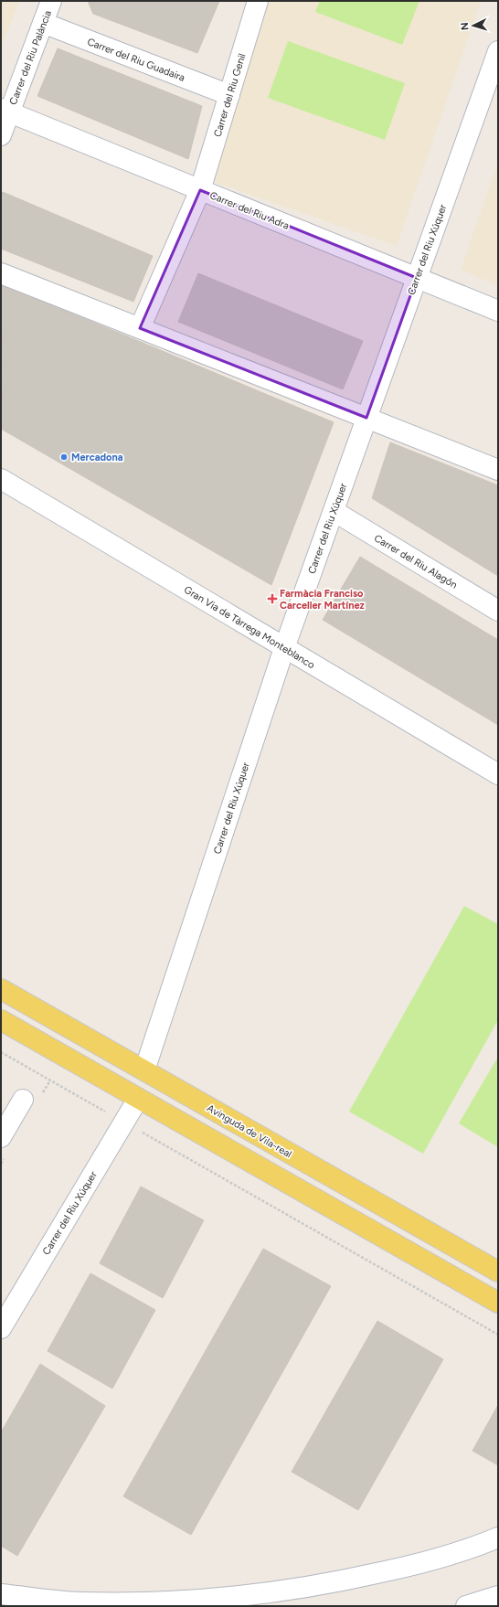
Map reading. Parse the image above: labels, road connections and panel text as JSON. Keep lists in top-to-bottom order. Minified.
{"streets":{"main road":["Avinguda de Vila-real"],"street":["Carrer del Riu Palància","Carrer del Riu Guadaira","Carrer del Riu Genil","Carrer del Riu Adra","Carrer del Riu Xúquer","Carrer del Riu Alagón","Gran Via de Tàrrega Monteblanco"]},"crossings":[["Carrer del Riu Palància","Carrer del Riu Guadaira"],["Carrer del Riu Palància","Carrer del Riu Adra"],["Carrer del Riu Guadaira","Carrer del Riu Genil"],["Carrer del Riu Genil","Carrer del Riu Adra"],["Carrer del Riu Adra","Carrer del Riu Xúquer"],["Carrer del Riu Xúquer","Carrer del Riu Alagón"],["Carrer del Riu Xúquer","Gran Via de Tàrrega Monteblanco"],["Carrer del Riu Xúquer","Avinguda de Vila-real"]],"places":{"other":["Mercadona"],"health":["Farmàcia Franciso Carceller Martínez"]},"north":"left"}
